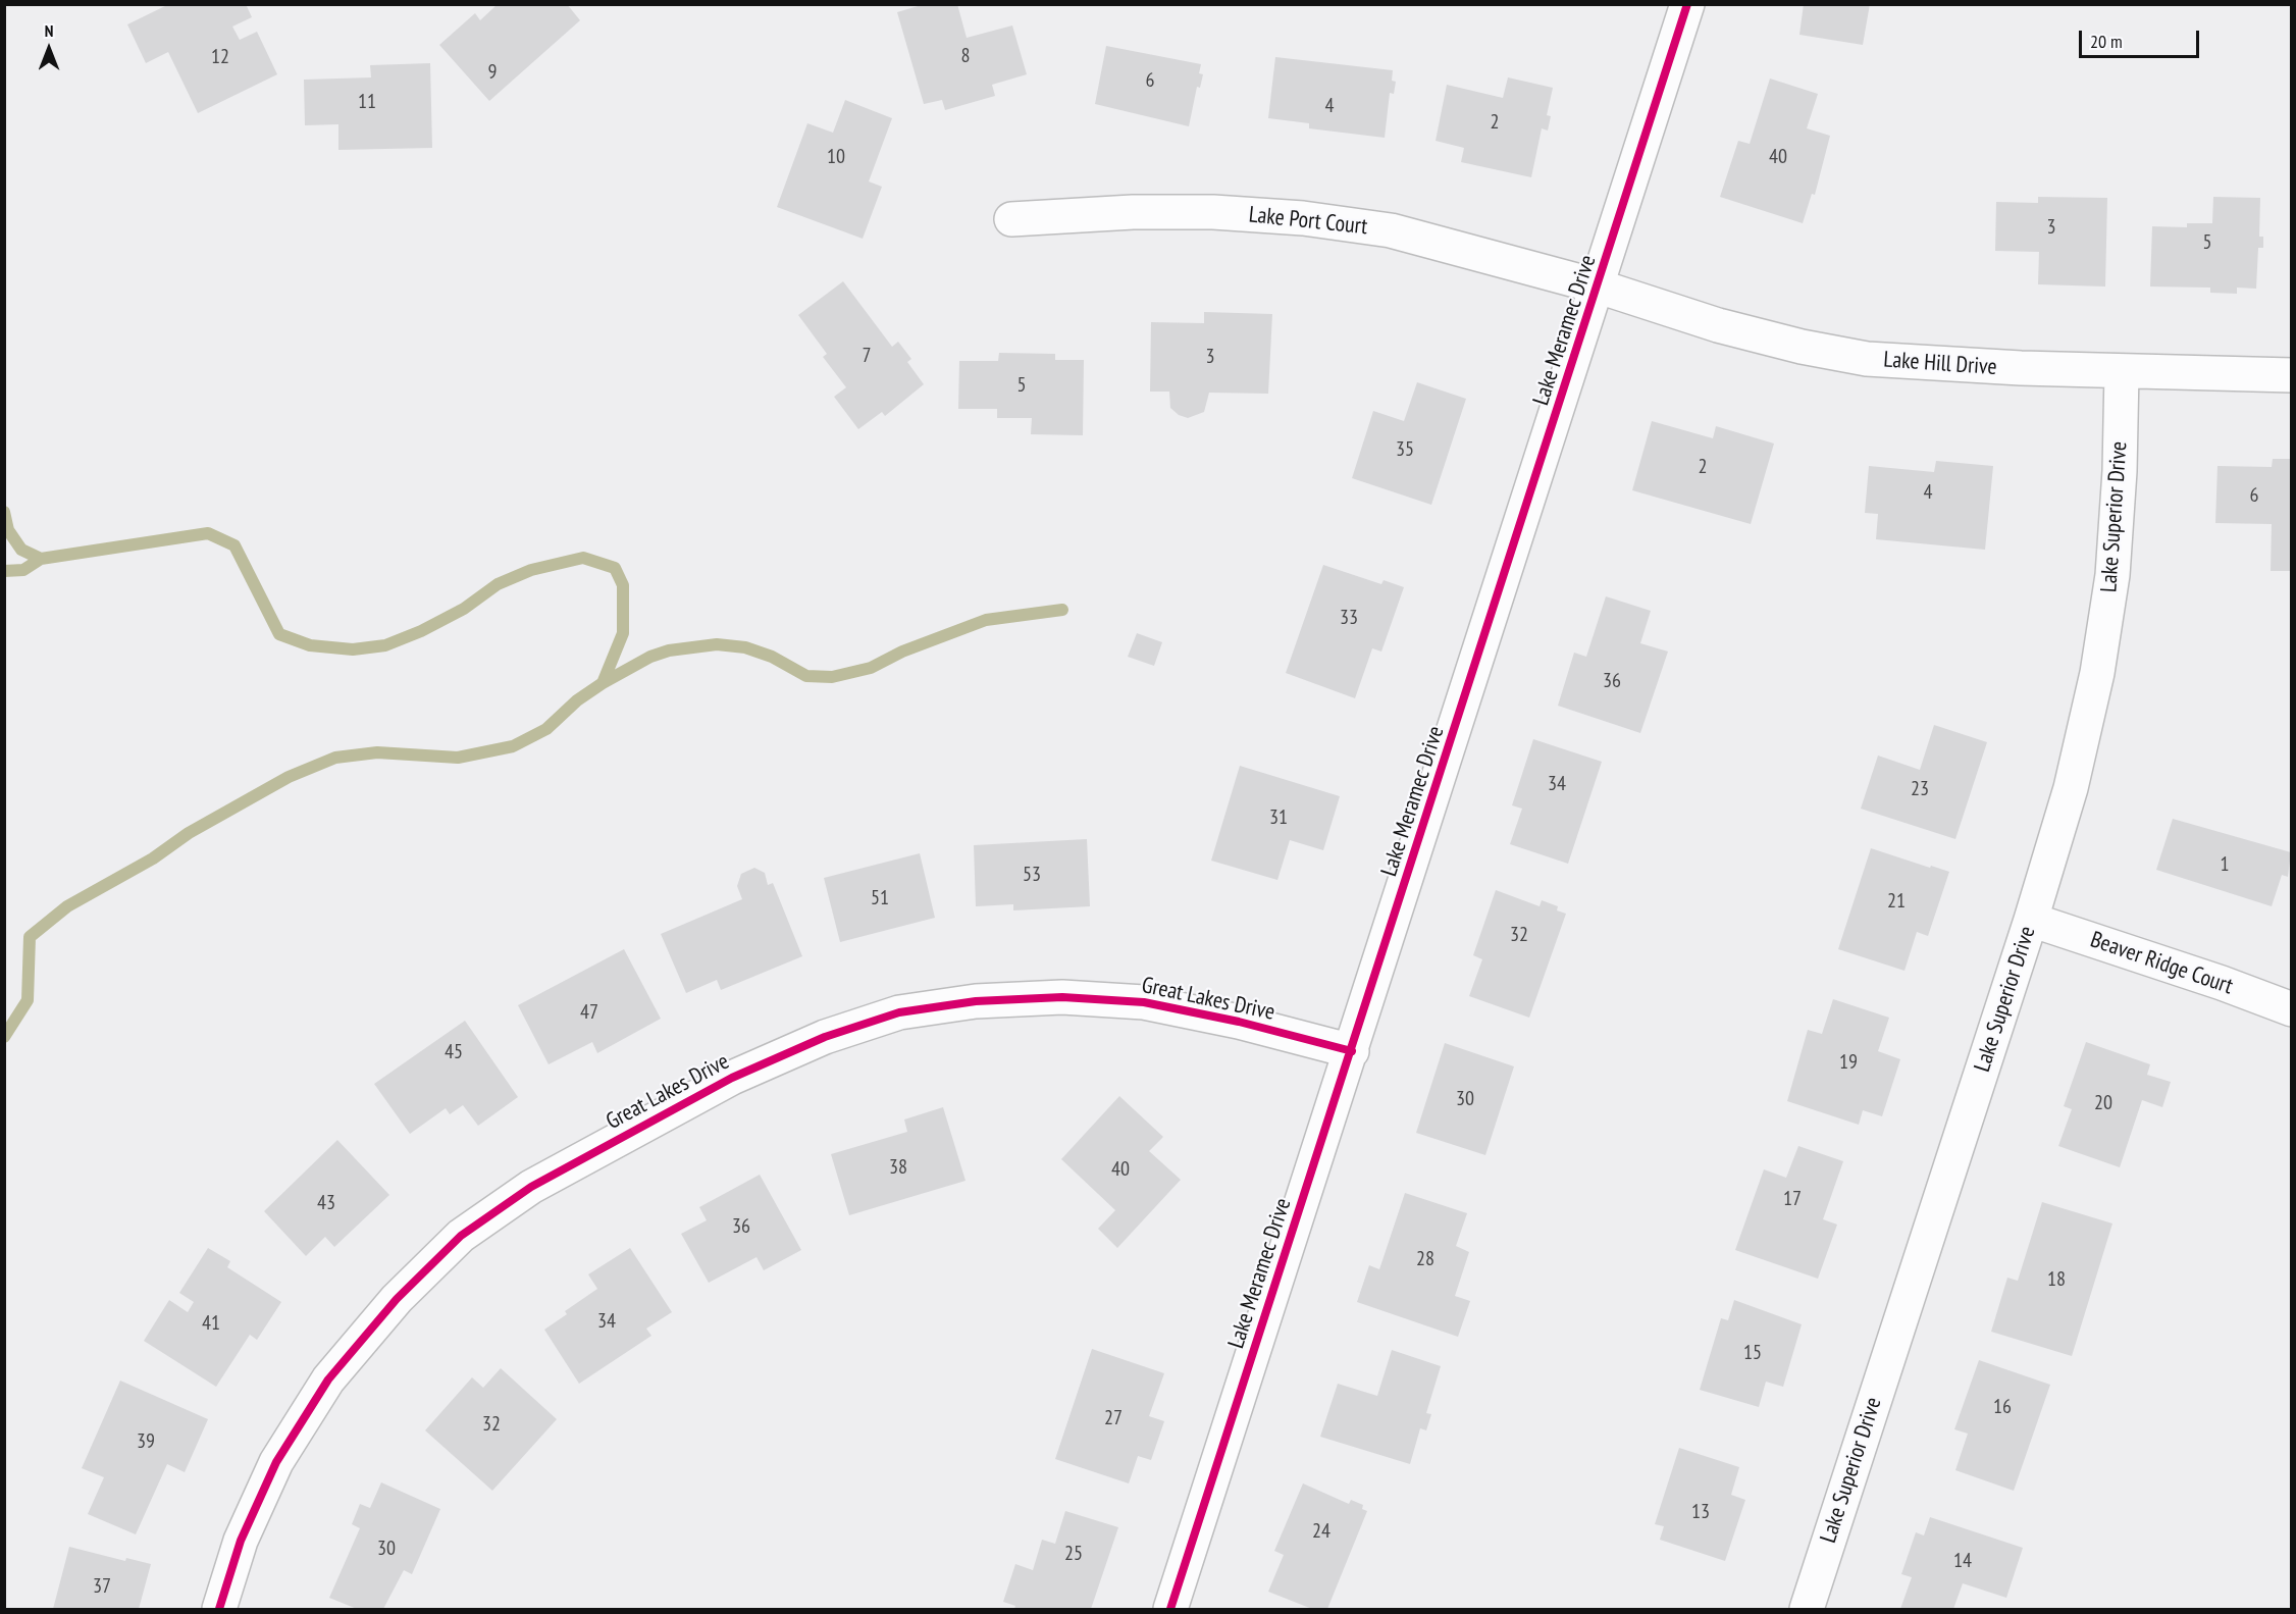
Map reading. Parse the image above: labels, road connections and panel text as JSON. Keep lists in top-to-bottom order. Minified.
{"streets":{"street":["Lake Port Court","Lake Meramec Drive","Lake Hill Drive","Lake Superior Drive","Beaver Ridge Court","Great Lakes Drive"]},"crossings":[["Lake Port Court","Lake Meramec Drive"],["Lake Port Court","Lake Hill Drive"],["Lake Meramec Drive","Lake Hill Drive"],["Lake Meramec Drive","Great Lakes Drive"],["Lake Hill Drive","Lake Superior Drive"],["Lake Superior Drive","Beaver Ridge Court"]],"house_numbers":["8","12","9","6","11","4","2","10","40","3","5","7","3","5","35","2","4","6","33","36","34","23","31","1","53","51","21","32","47","45","19","30","20","38","40","17","43","36","28","18","34","41","15","16","27","32","39","13","24","30","25","14","37"],"scale_bar":"20 m","north":"top"}
